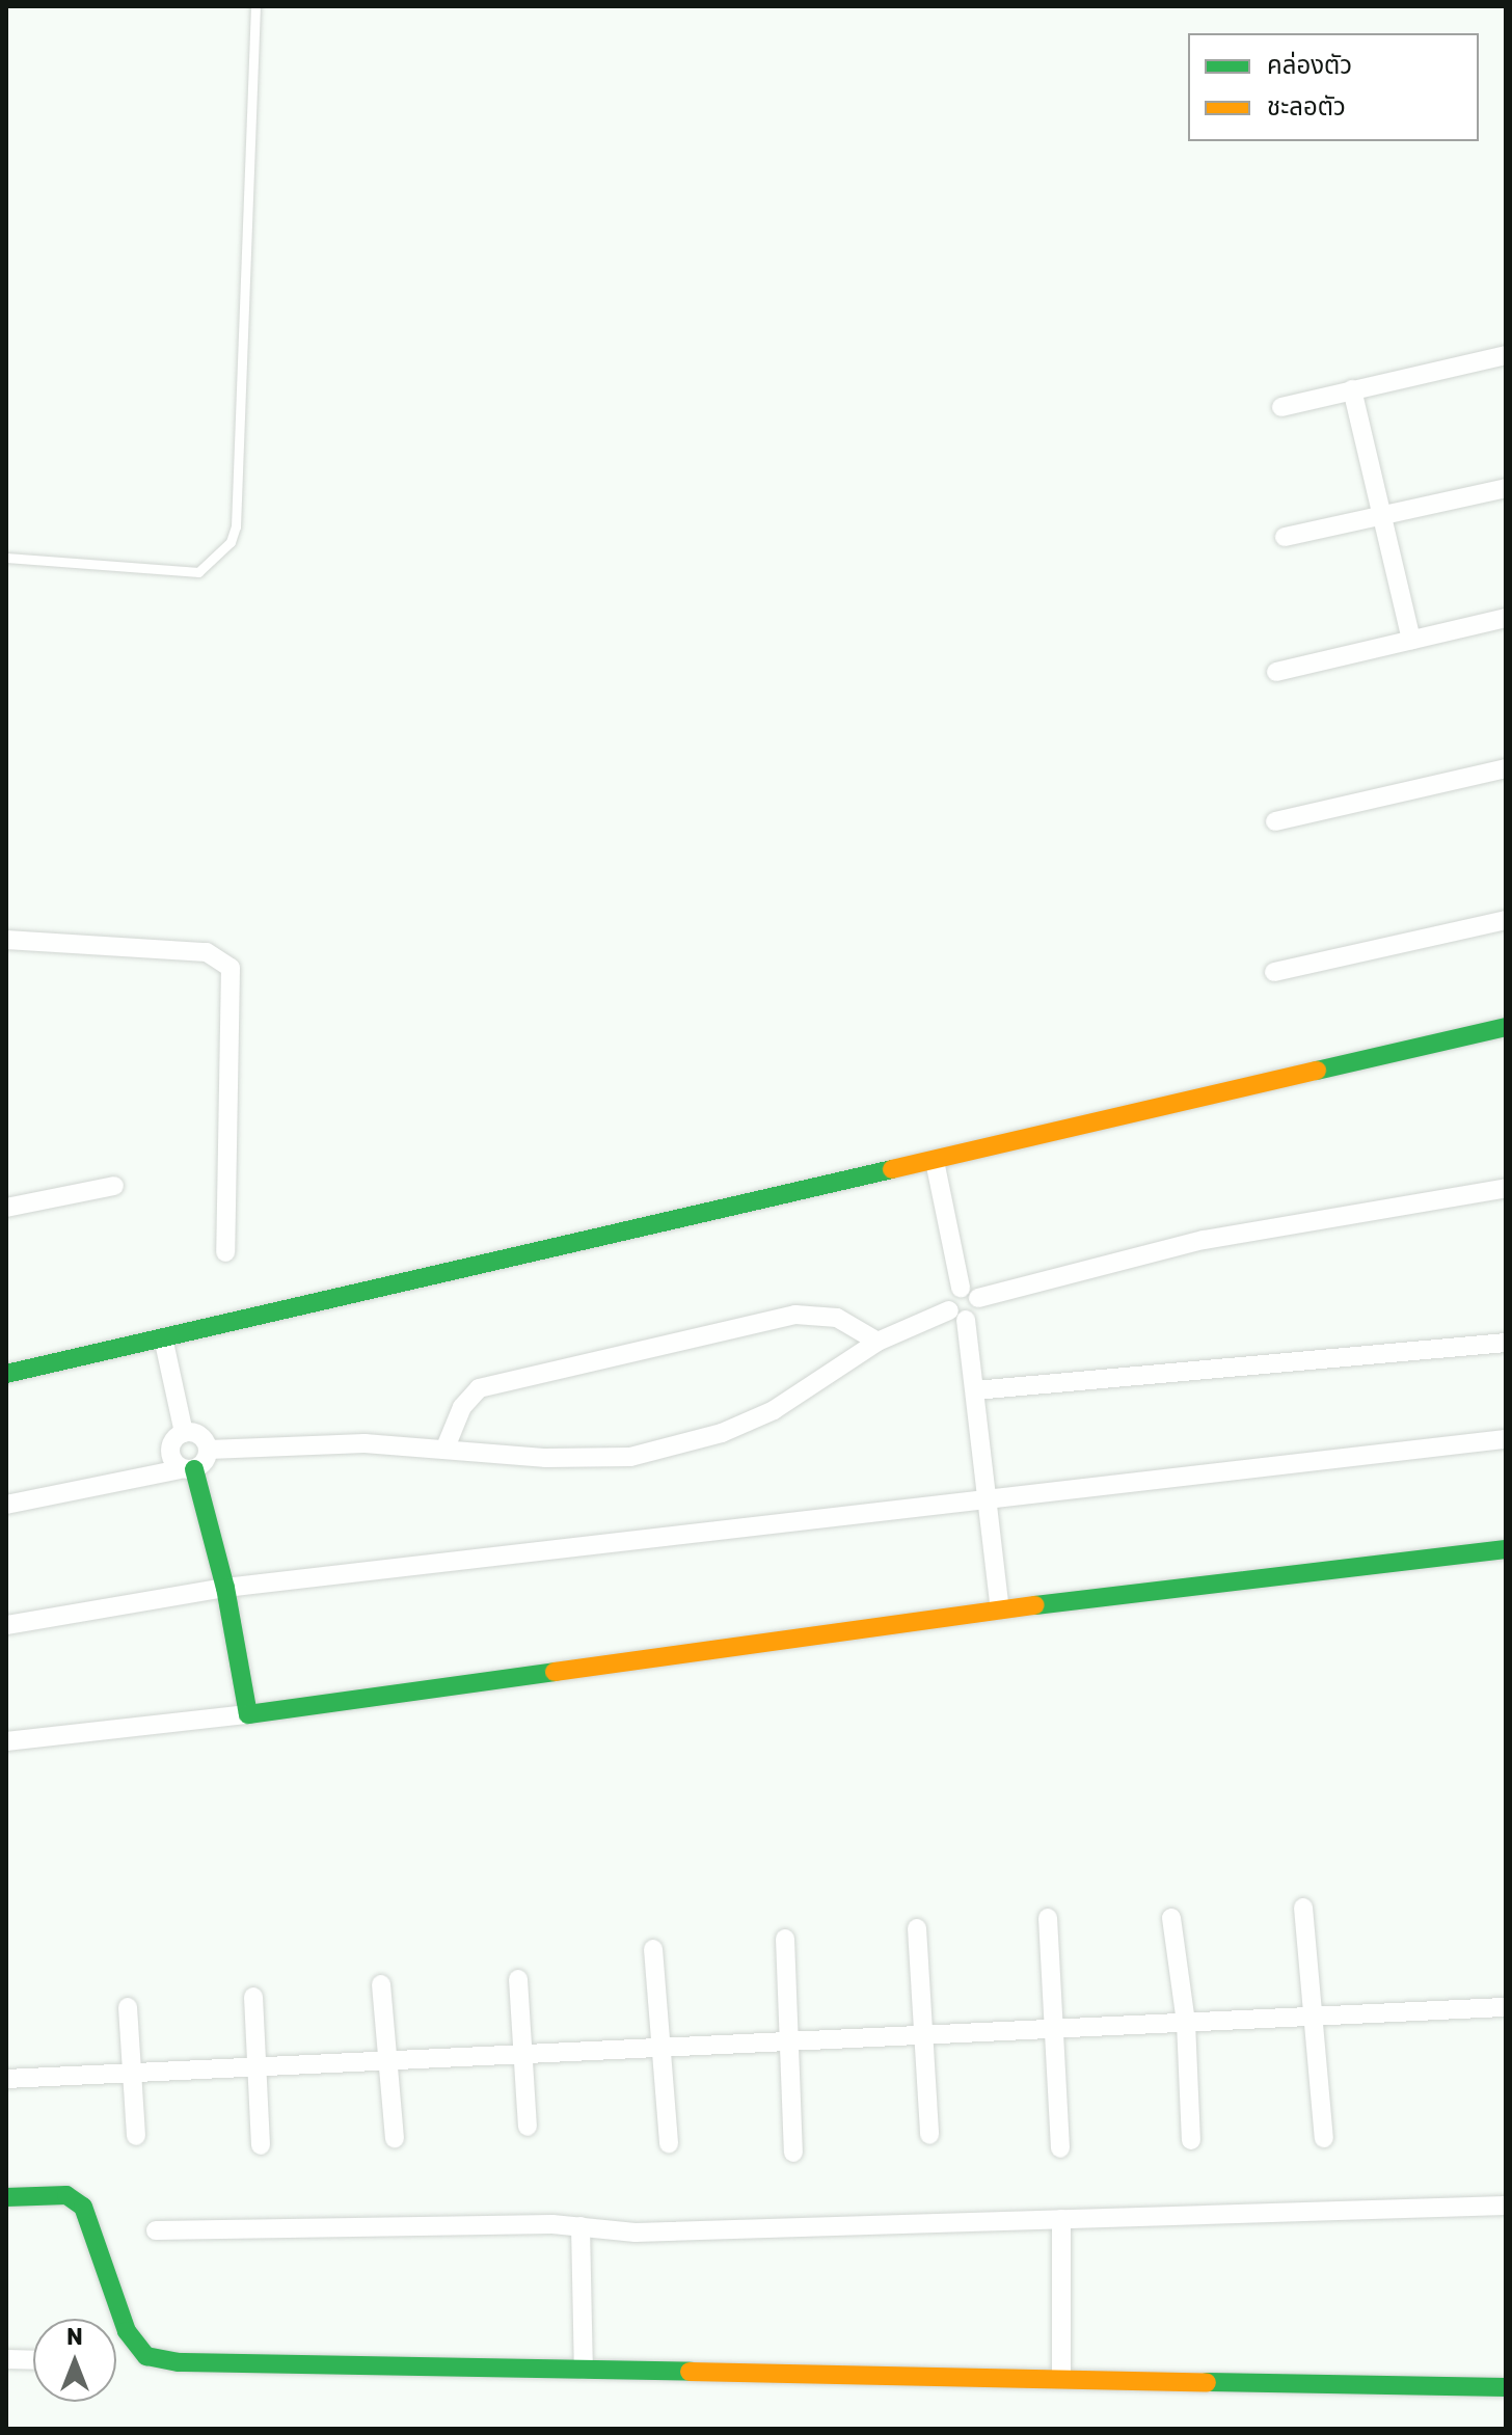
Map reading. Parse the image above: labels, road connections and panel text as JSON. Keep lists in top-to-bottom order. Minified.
{"legend":["คล่องตัว","ชะลอตัว"],"north":"top"}
